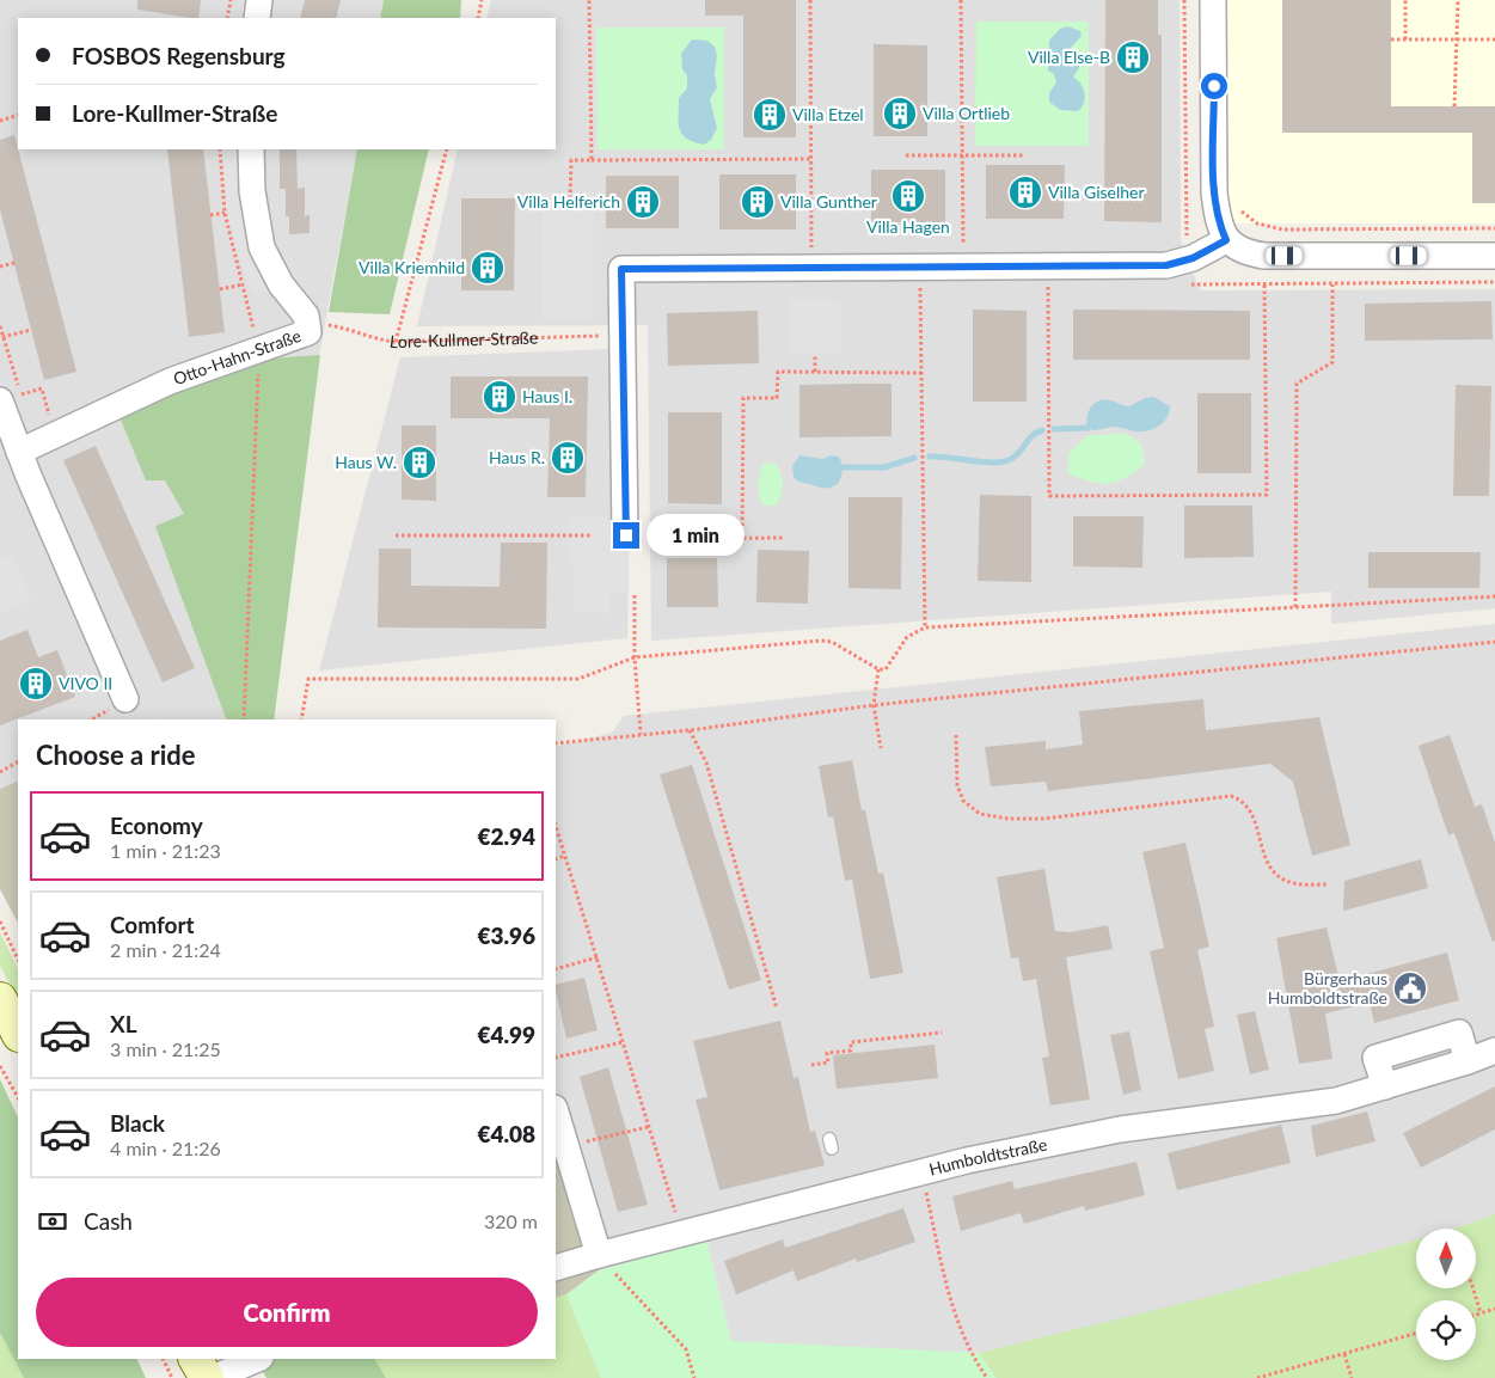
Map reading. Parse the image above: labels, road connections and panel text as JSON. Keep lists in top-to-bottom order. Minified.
{"streets":{"street":["Otto-Hahn-Straße","Humboldtstraße"],"path":["Lore-Kullmer-Straße"]},"crossings":[["Lore-Kullmer-Straße","Otto-Hahn-Straße"]],"places":{"building":["Villa Else-B","Villa Ortlieb","Villa Etzel","Villa Giselher","Villa Hagen","Villa Helferich","Villa Gunther","Villa Kriemhild","Haus I.","Haus R.","Haus W.","VIVO II"],"public building":["Bürgerhaus Humboldtstraße"]},"north":"top","page":{"banner":["FOSBOS Regensburg","Lore-Kullmer-Straße"],"bubble":"1 min","heading":"Choose a ride","list":[{"name":"Economy","note":"1 min · 21:23","value":"€2.94"},{"name":"Comfort","note":"2 min · 21:24","value":"€3.96"},{"name":"XL","note":"3 min · 21:25","value":"€4.99"},{"name":"Black","note":"4 min · 21:26","value":"€4.08"}],"pay":["Cash","320 m"],"buttons":"Confirm"}}
